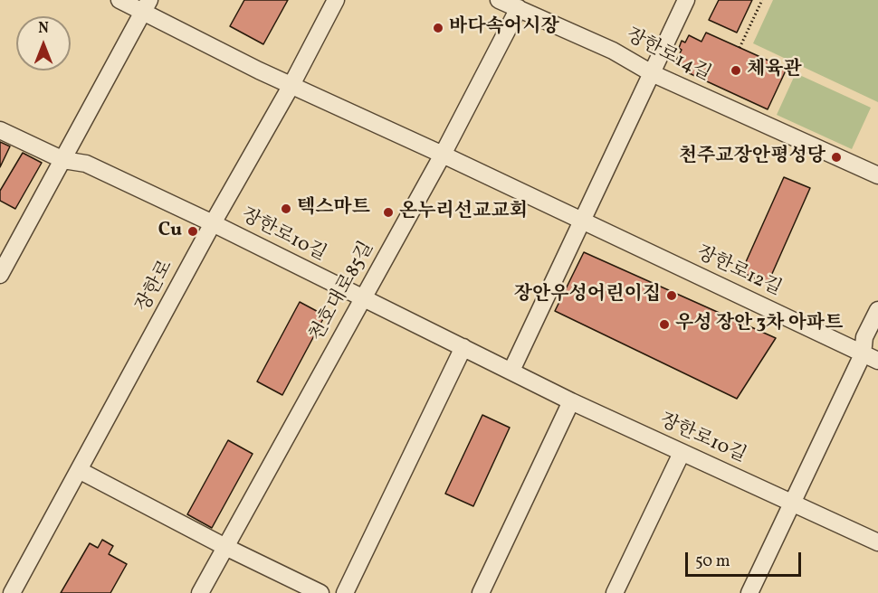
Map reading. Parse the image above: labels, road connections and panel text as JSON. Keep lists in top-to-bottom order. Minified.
{"streets":{"street":["장한로14길","장한로10길","장한로12길","장한로","천호대로85길"]},"crossings":[["장한로14길","천호대로85길"],["장한로10길","장한로"],["장한로10길","천호대로85길"],["장한로12길","장한로"],["장한로12길","천호대로85길"]],"places":["바다속어시장","체육관","천주교장안평성당","텍스마트","온누리선교교회","Cu","장안우성어린이집","우성 장안 3차 아파트"],"scale_bar":"50 m","north":"top"}
